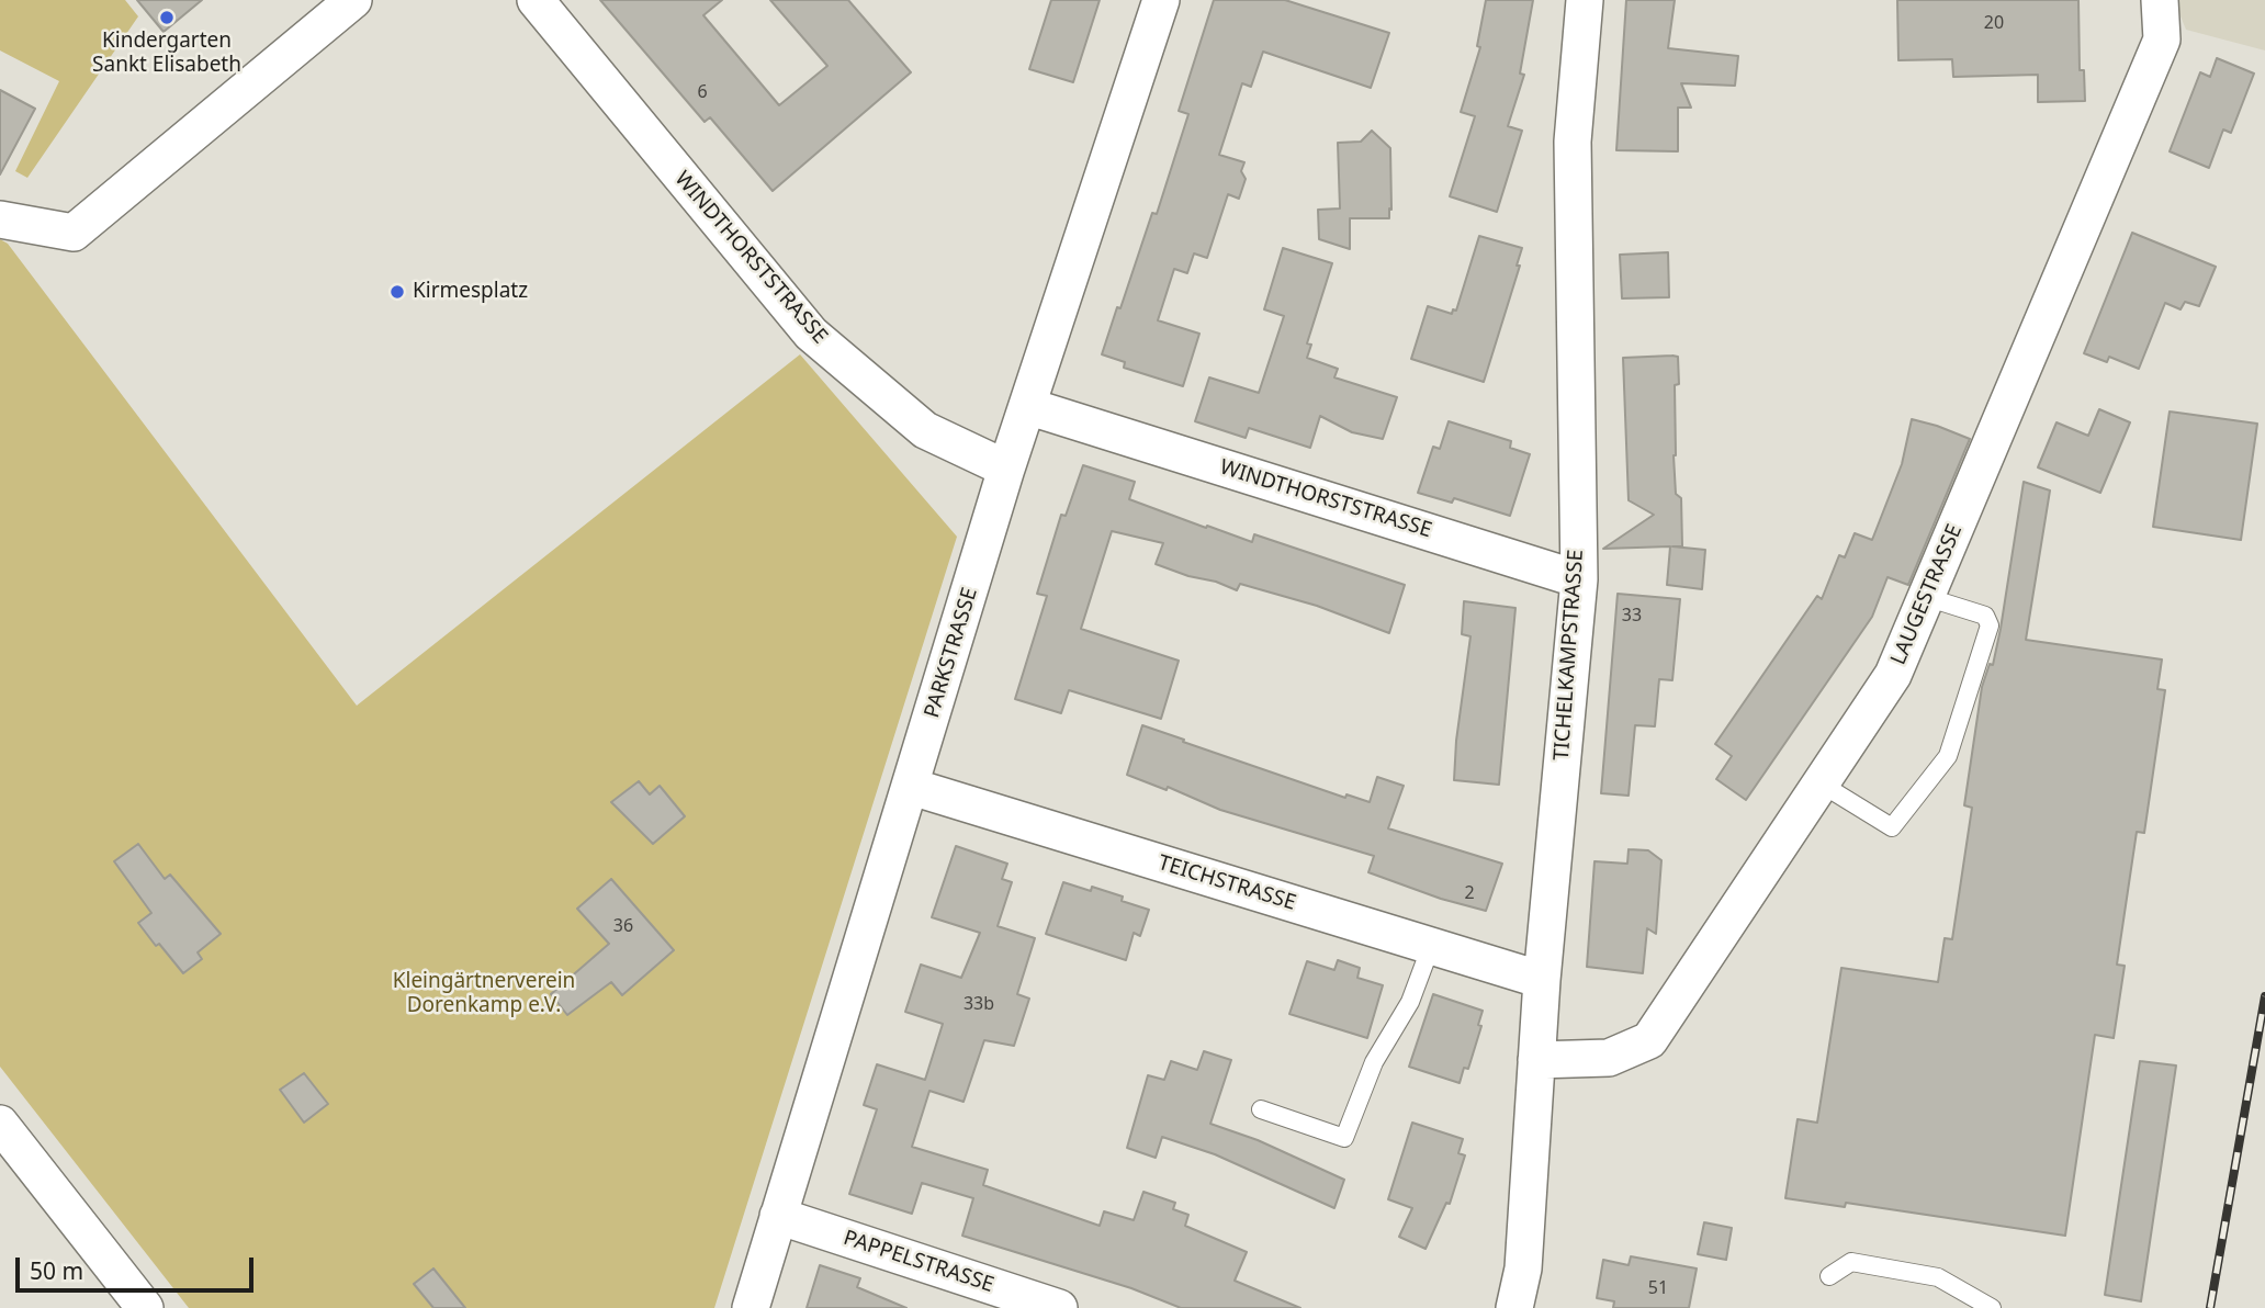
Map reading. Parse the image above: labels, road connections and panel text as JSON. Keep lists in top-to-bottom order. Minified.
{"streets":{"street":["WINDTHORSTSTRASSE","LAUGESTRASSE","PARKSTRASSE","TICHELKAMPSTRASSE","TEICHSTRASSE","PAPPELSTRASSE"]},"crossings":[["WINDTHORSTSTRASSE","PARKSTRASSE"],["WINDTHORSTSTRASSE","TICHELKAMPSTRASSE"],["LAUGESTRASSE","TICHELKAMPSTRASSE"],["PARKSTRASSE","TEICHSTRASSE"],["PARKSTRASSE","PAPPELSTRASSE"],["TICHELKAMPSTRASSE","TEICHSTRASSE"]],"parks":["Kleingärtnerverein Dorenkamp e.V."],"places":["Kindergarten Sankt Elisabeth","Kirmesplatz"],"house_numbers":["20","6","33","2","36","33b","51"],"scale_bar":"50 m"}
